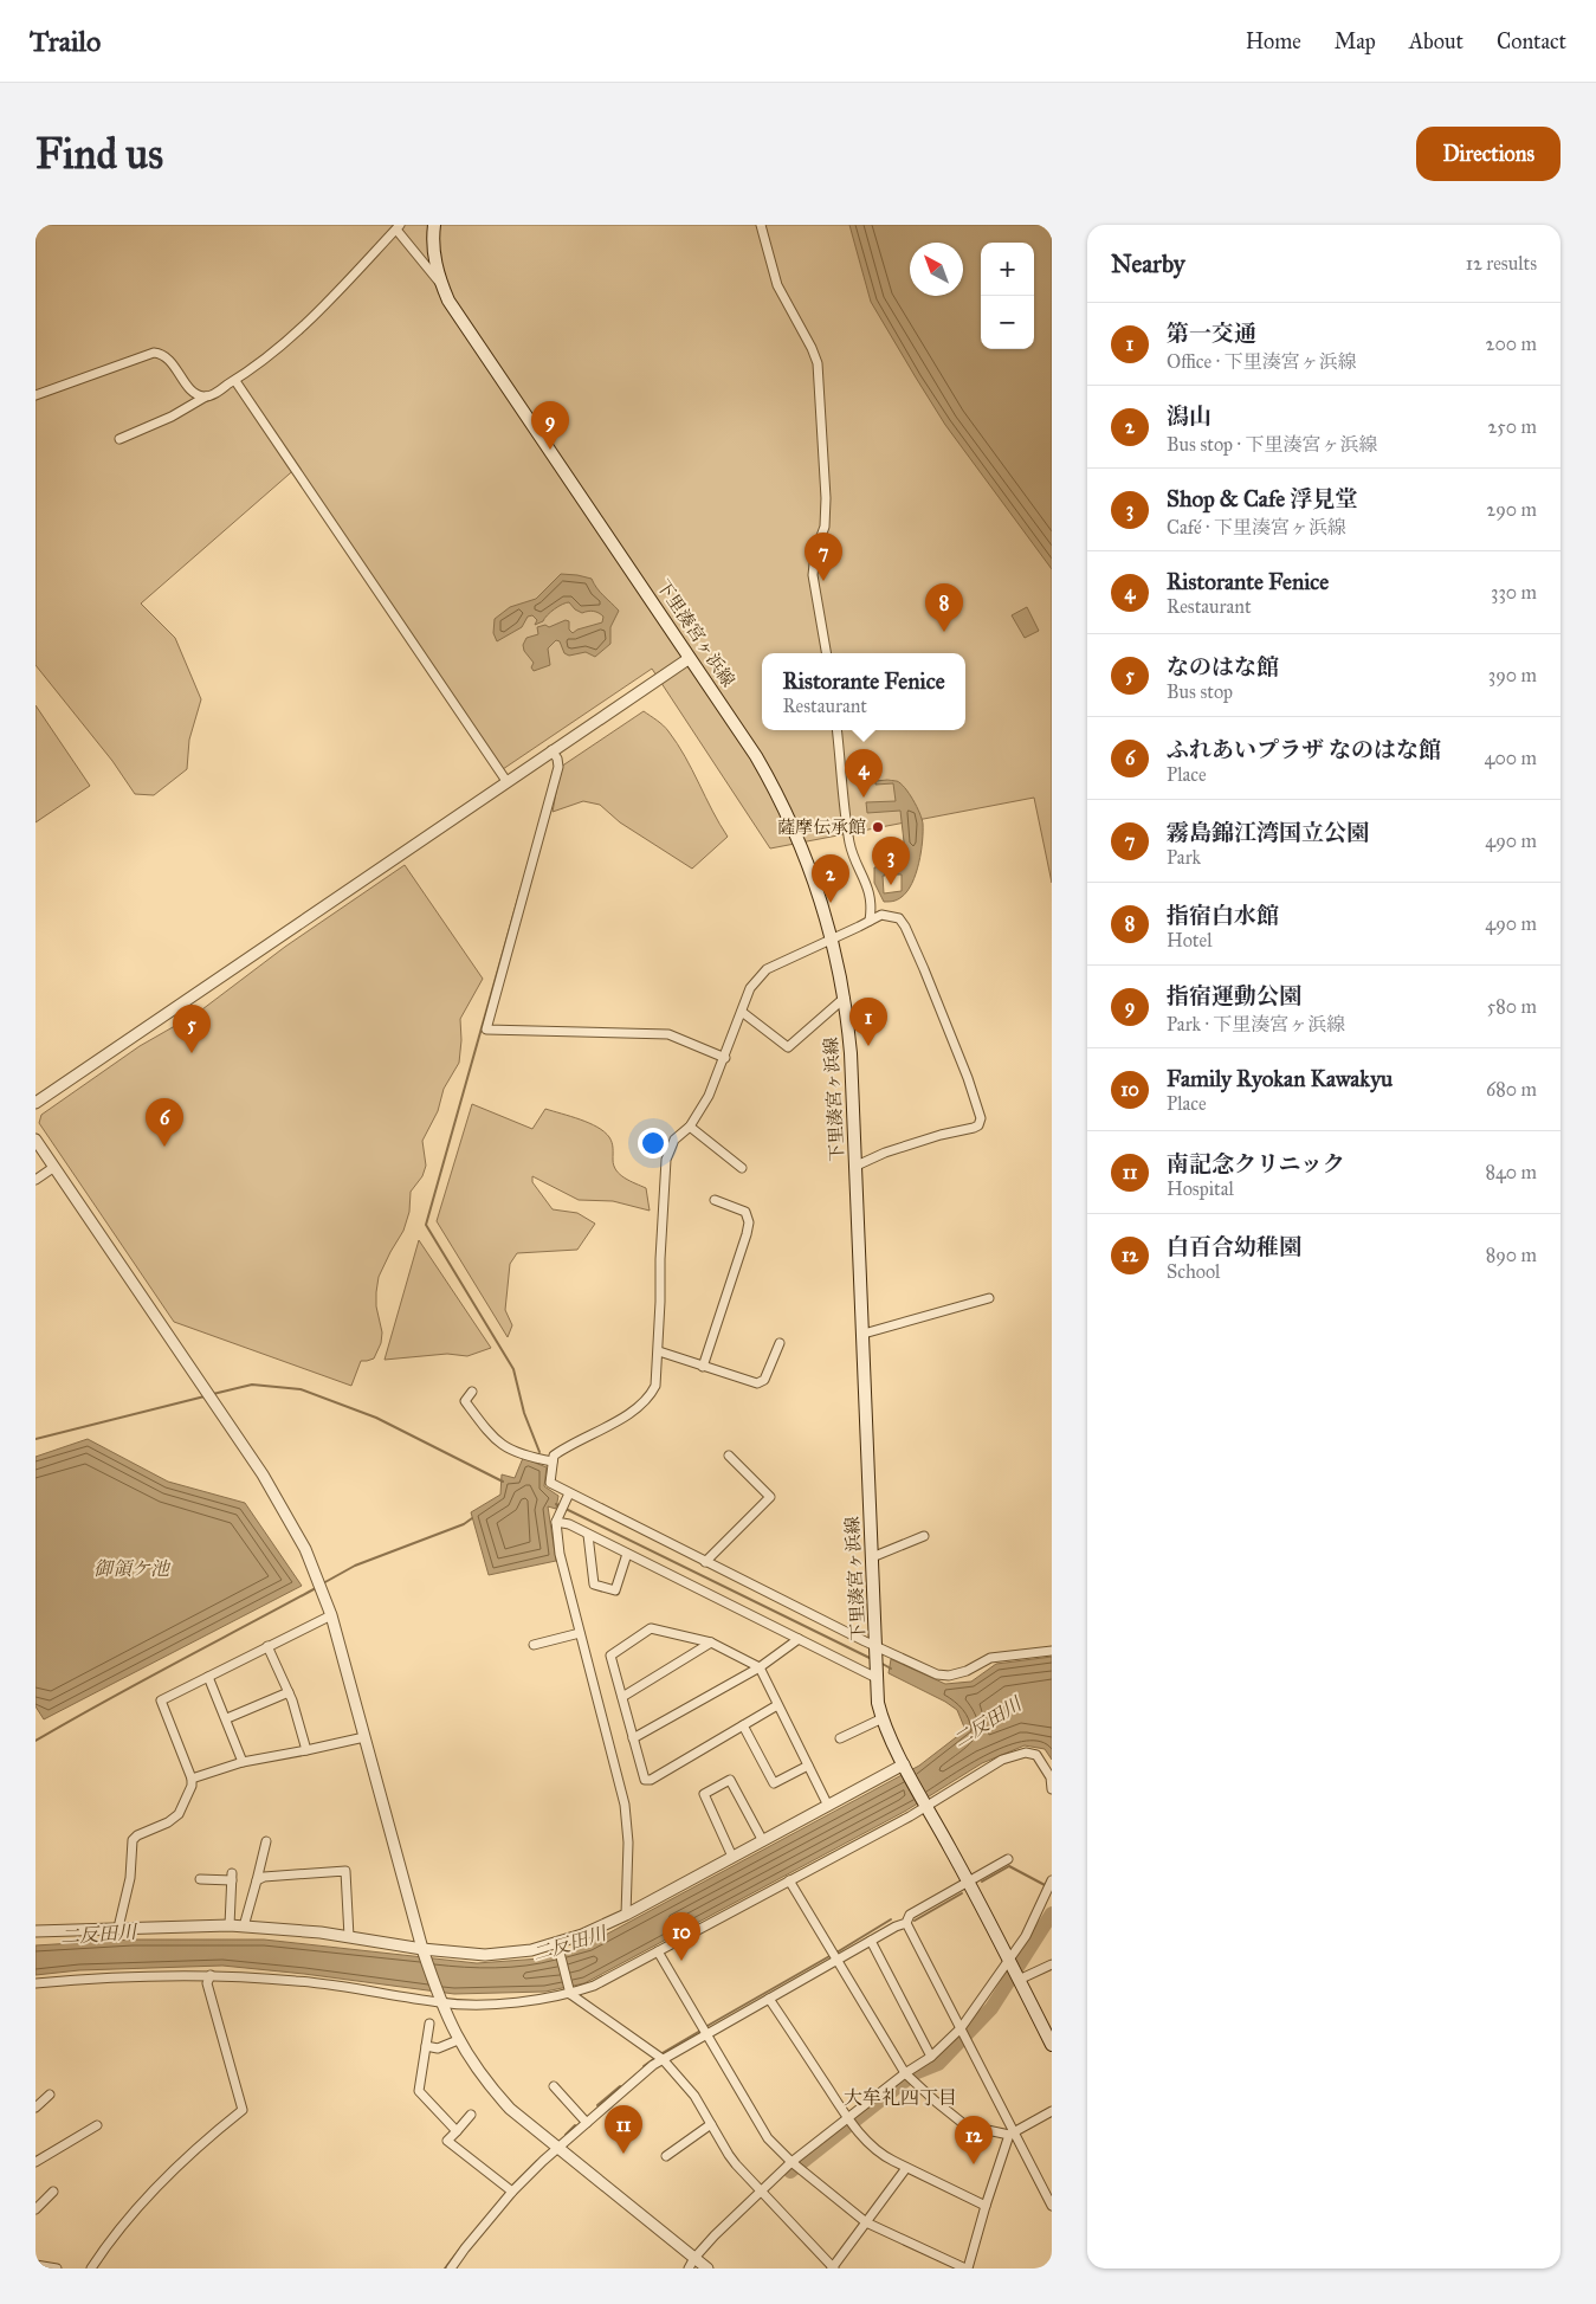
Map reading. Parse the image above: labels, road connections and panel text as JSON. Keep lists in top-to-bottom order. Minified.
{"streets":{"main road":["下里湊宮ヶ浜線"]},"districts":["大牟礼四丁目"],"water":["御領ケ池","二反田川"],"places":["薩摩伝承館"],"north":"top left","page":{"header":"Trailo","nav":["Home","Map","About","Contact"],"buttons":"Directions","title":"Find us","heading":["Nearby","12 results"],"map_buttons":["+","−"],"list":[{"mark":"1","name":"第一交通","note":"Office · 下里湊宮ヶ浜線","value":"200 m"},{"mark":"2","name":"潟山","note":"Bus stop · 下里湊宮ヶ浜線","value":"250 m"},{"mark":"3","name":"Shop & Cafe 浮見堂","note":"Café · 下里湊宮ヶ浜線","value":"290 m"},{"mark":"4","name":"Ristorante Fenice","note":"Restaurant","value":"330 m"},{"mark":"5","name":"なのはな館","note":"Bus stop","value":"390 m"},{"mark":"6","name":"ふれあいプラザ なのはな館","note":"Place","value":"400 m"},{"mark":"7","name":"霧島錦江湾国立公園","note":"Park","value":"490 m"},{"mark":"8","name":"指宿白水館","note":"Hotel","value":"490 m"},{"mark":"9","name":"指宿運動公園","note":"Park · 下里湊宮ヶ浜線","value":"580 m"},{"mark":"10","name":"Family Ryokan Kawakyu","note":"Place","value":"680 m"},{"mark":"11","name":"南記念クリニック","note":"Hospital","value":"840 m"},{"mark":"12","name":"白百合幼稚園","note":"School","value":"890 m"}],"pins":["9","7","8","4","3","2","1","5","6","10","11","12"],"popup":["Ristorante Fenice","Restaurant"]}}
